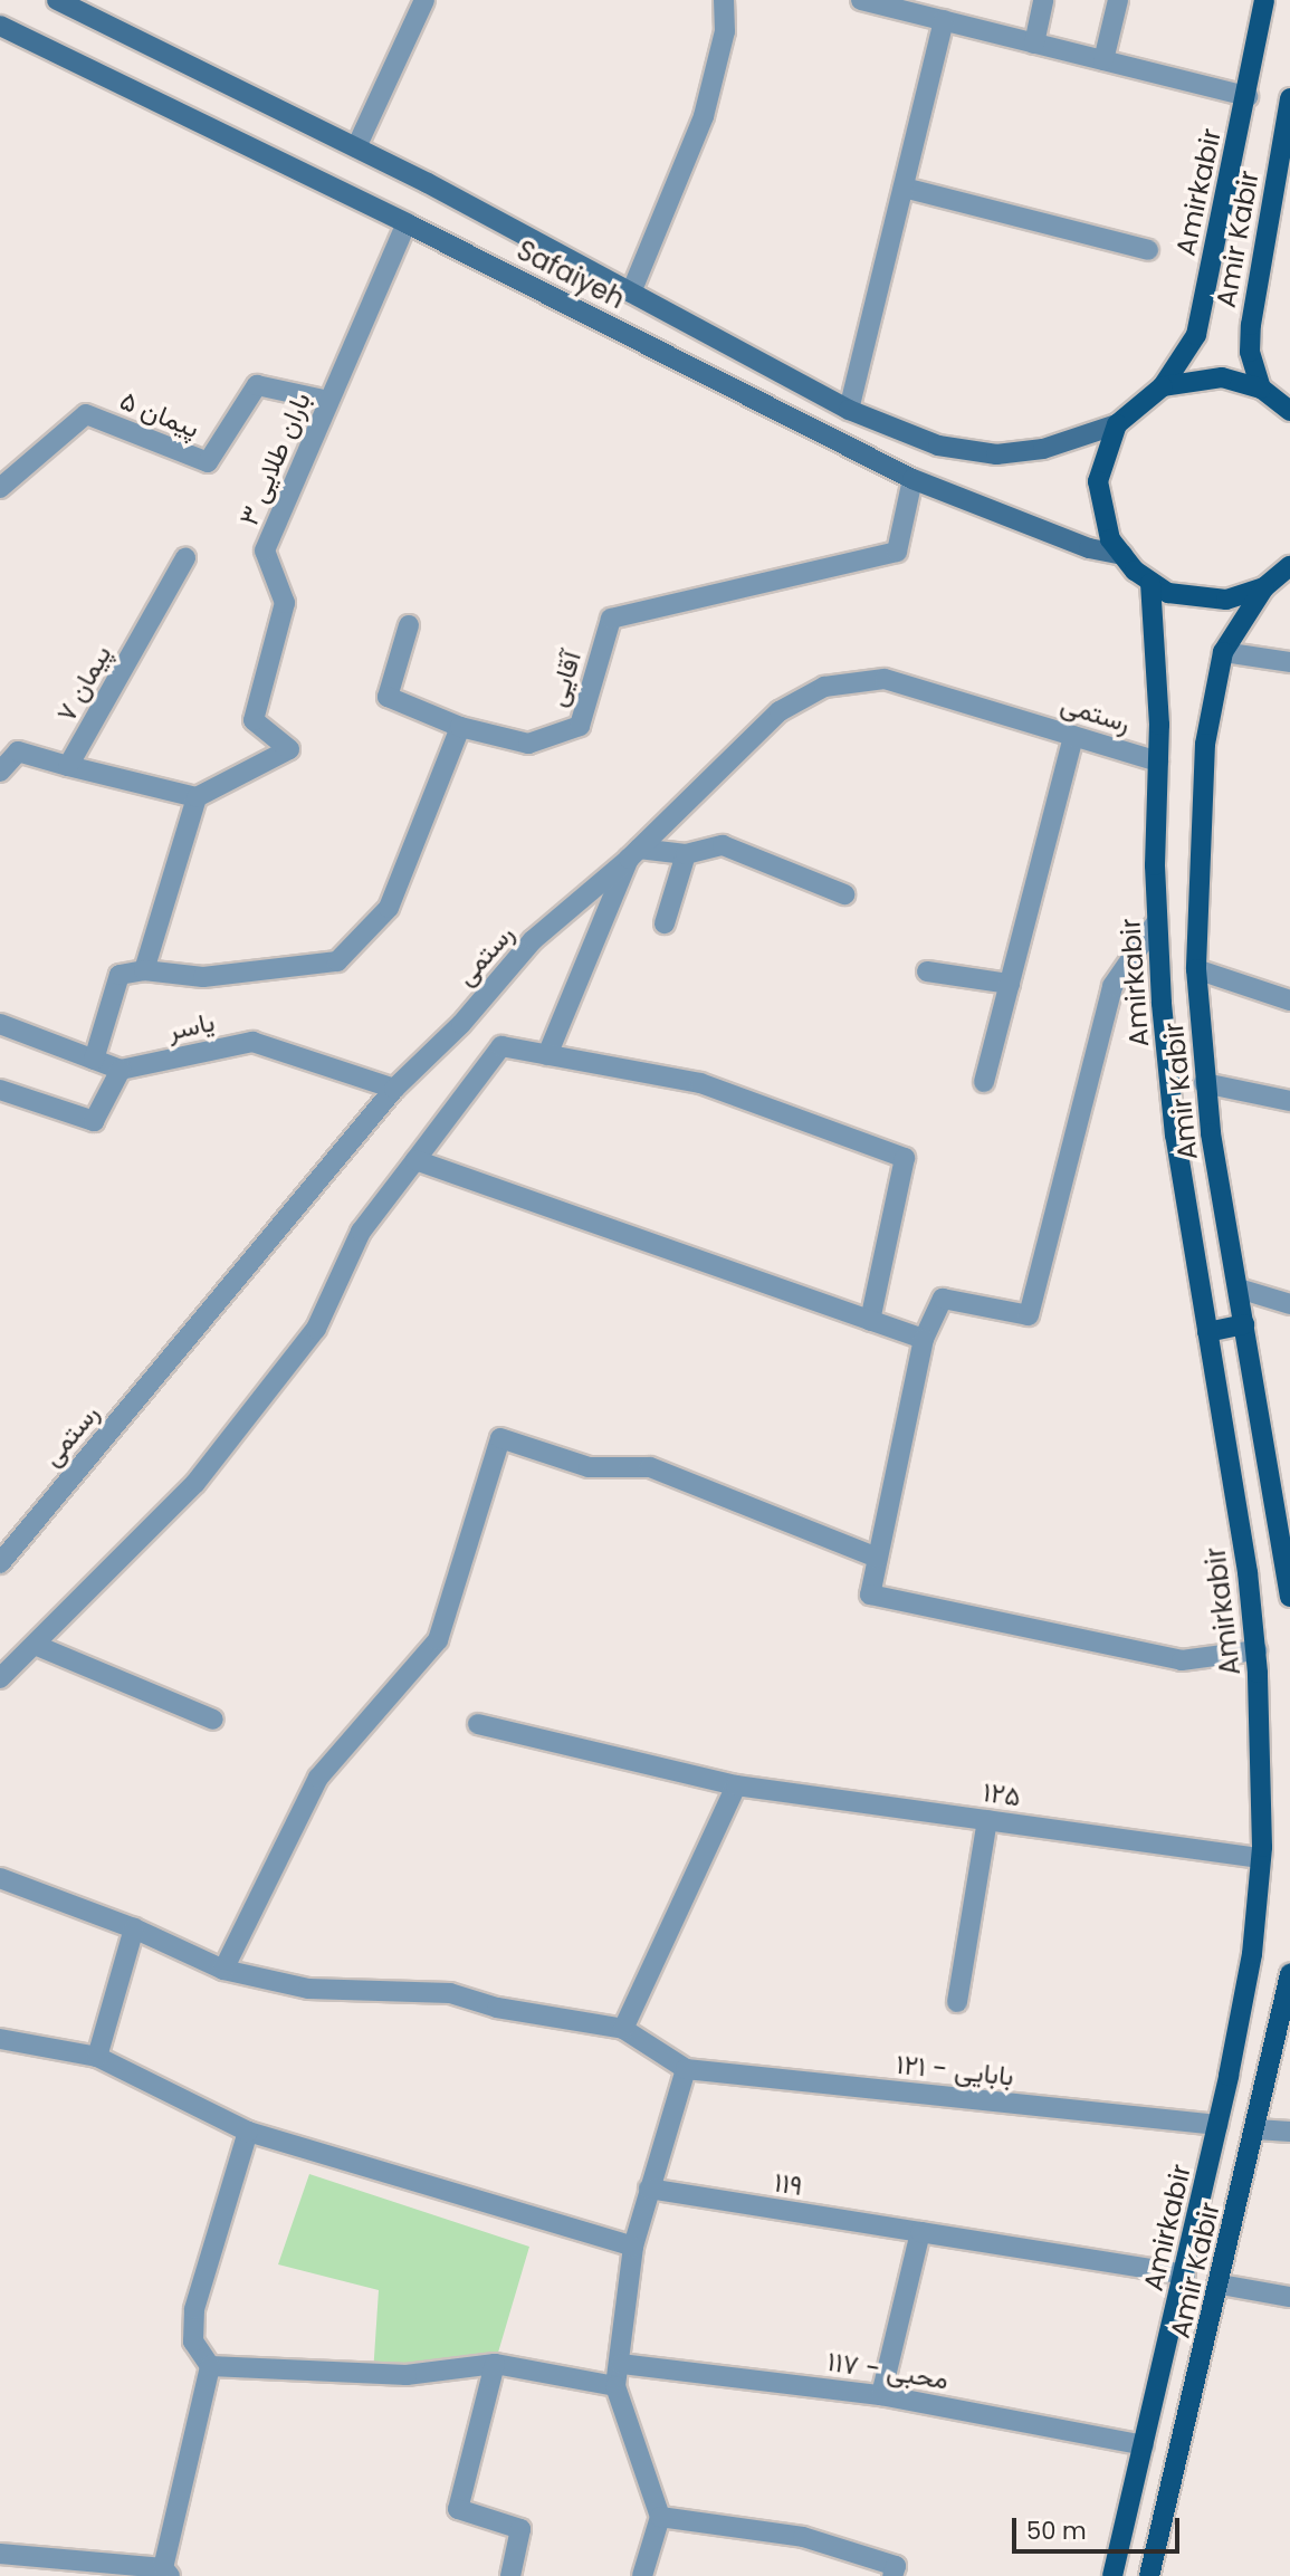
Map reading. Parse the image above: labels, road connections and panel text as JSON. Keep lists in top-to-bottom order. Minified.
{"streets":{"main road":["Amirkabir","Amir Kabir","Safaiyeh"],"street":["پیمان ۵","باران طلایی ۳","آقایی","پیمان ۷","رستمی","یاسر","۱۲۵","بابایی - ۱۲۱","۱۱۹","محبی - ۱۱۷"]},"crossings":[["Amirkabir","رستمی"],["Amirkabir","۱۲۵"],["Amirkabir","بابایی - ۱۲۱"],["Amirkabir","۱۱۹"],["Amirkabir","محبی - ۱۱۷"],["Safaiyeh","باران طلایی ۳"],["Safaiyeh","آقایی"],["پیمان ۵","باران طلایی ۳"],["رستمی","یاسر"]],"scale_bar":"50 m"}
